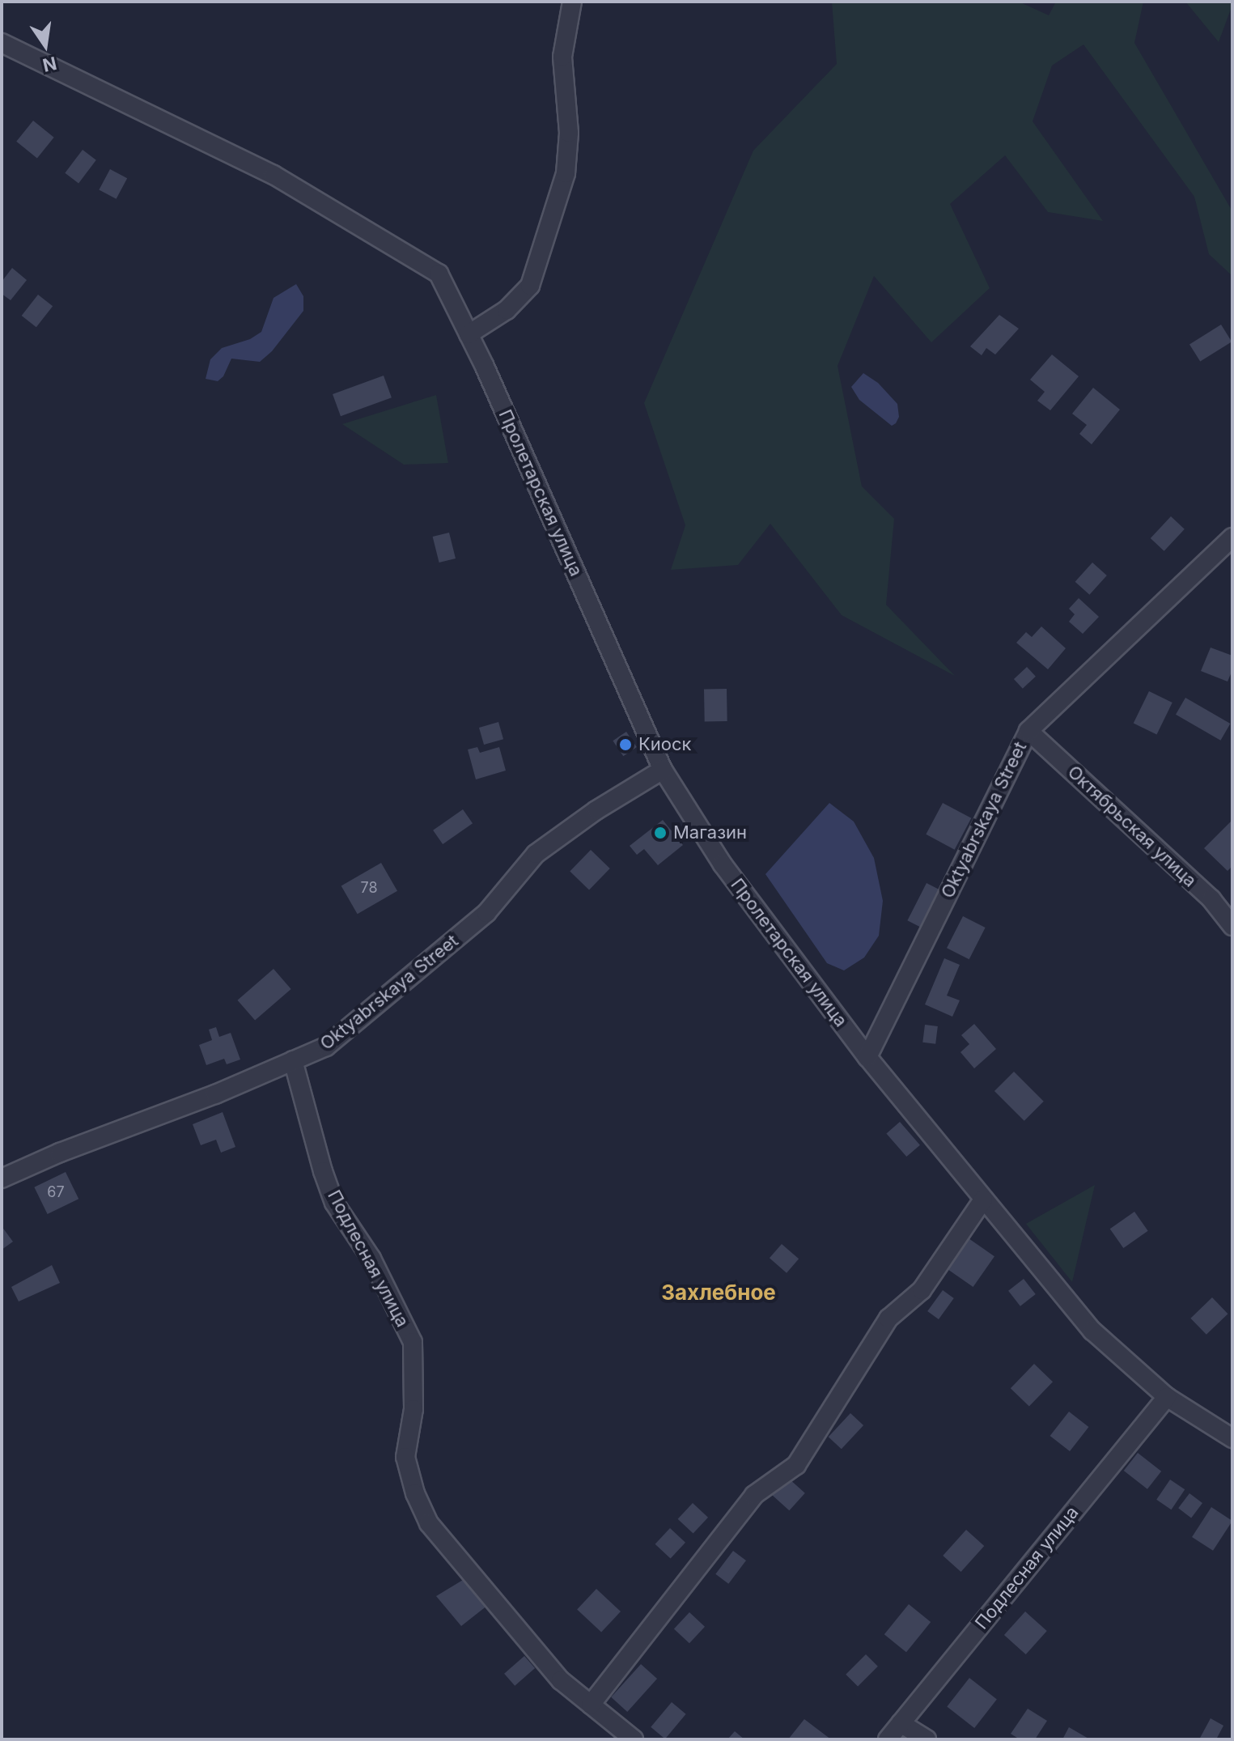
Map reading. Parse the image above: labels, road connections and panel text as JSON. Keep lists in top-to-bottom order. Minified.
{"streets":{"street":["Пролетарская улица","Oktyabrskaya Street","Октябрьская улица","Подлесная улица"]},"crossings":[["Пролетарская улица","Oktyabrskaya Street"],["Пролетарская улица","Подлесная улица"],["Oktyabrskaya Street","Октябрьская улица"],["Oktyabrskaya Street","Подлесная улица"]],"districts":["Захлебное"],"places":["Киоск","Магазин"],"house_numbers":["78","67"],"north":"bottom"}
